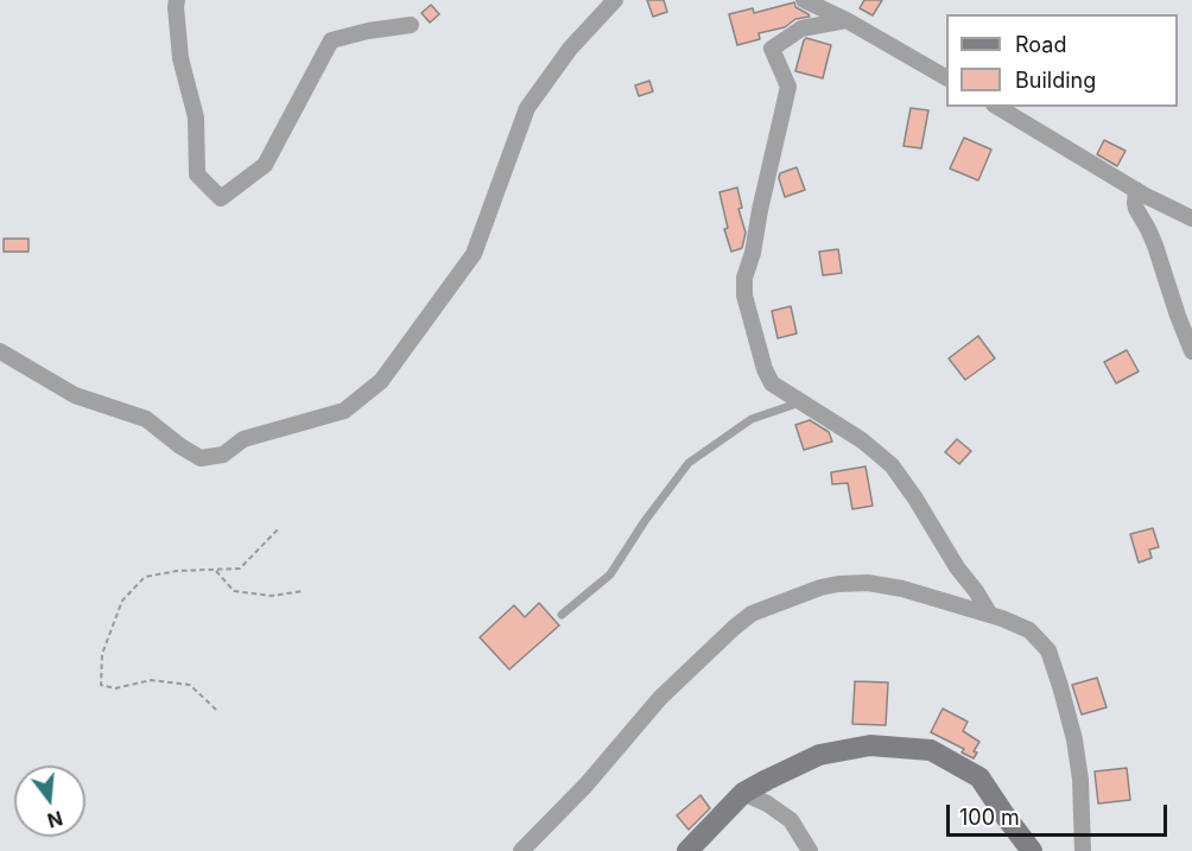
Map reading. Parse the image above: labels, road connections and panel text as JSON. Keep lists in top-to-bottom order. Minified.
{"legend":["Road","Building"],"scale_bar":"100 m","north":"bottom"}
